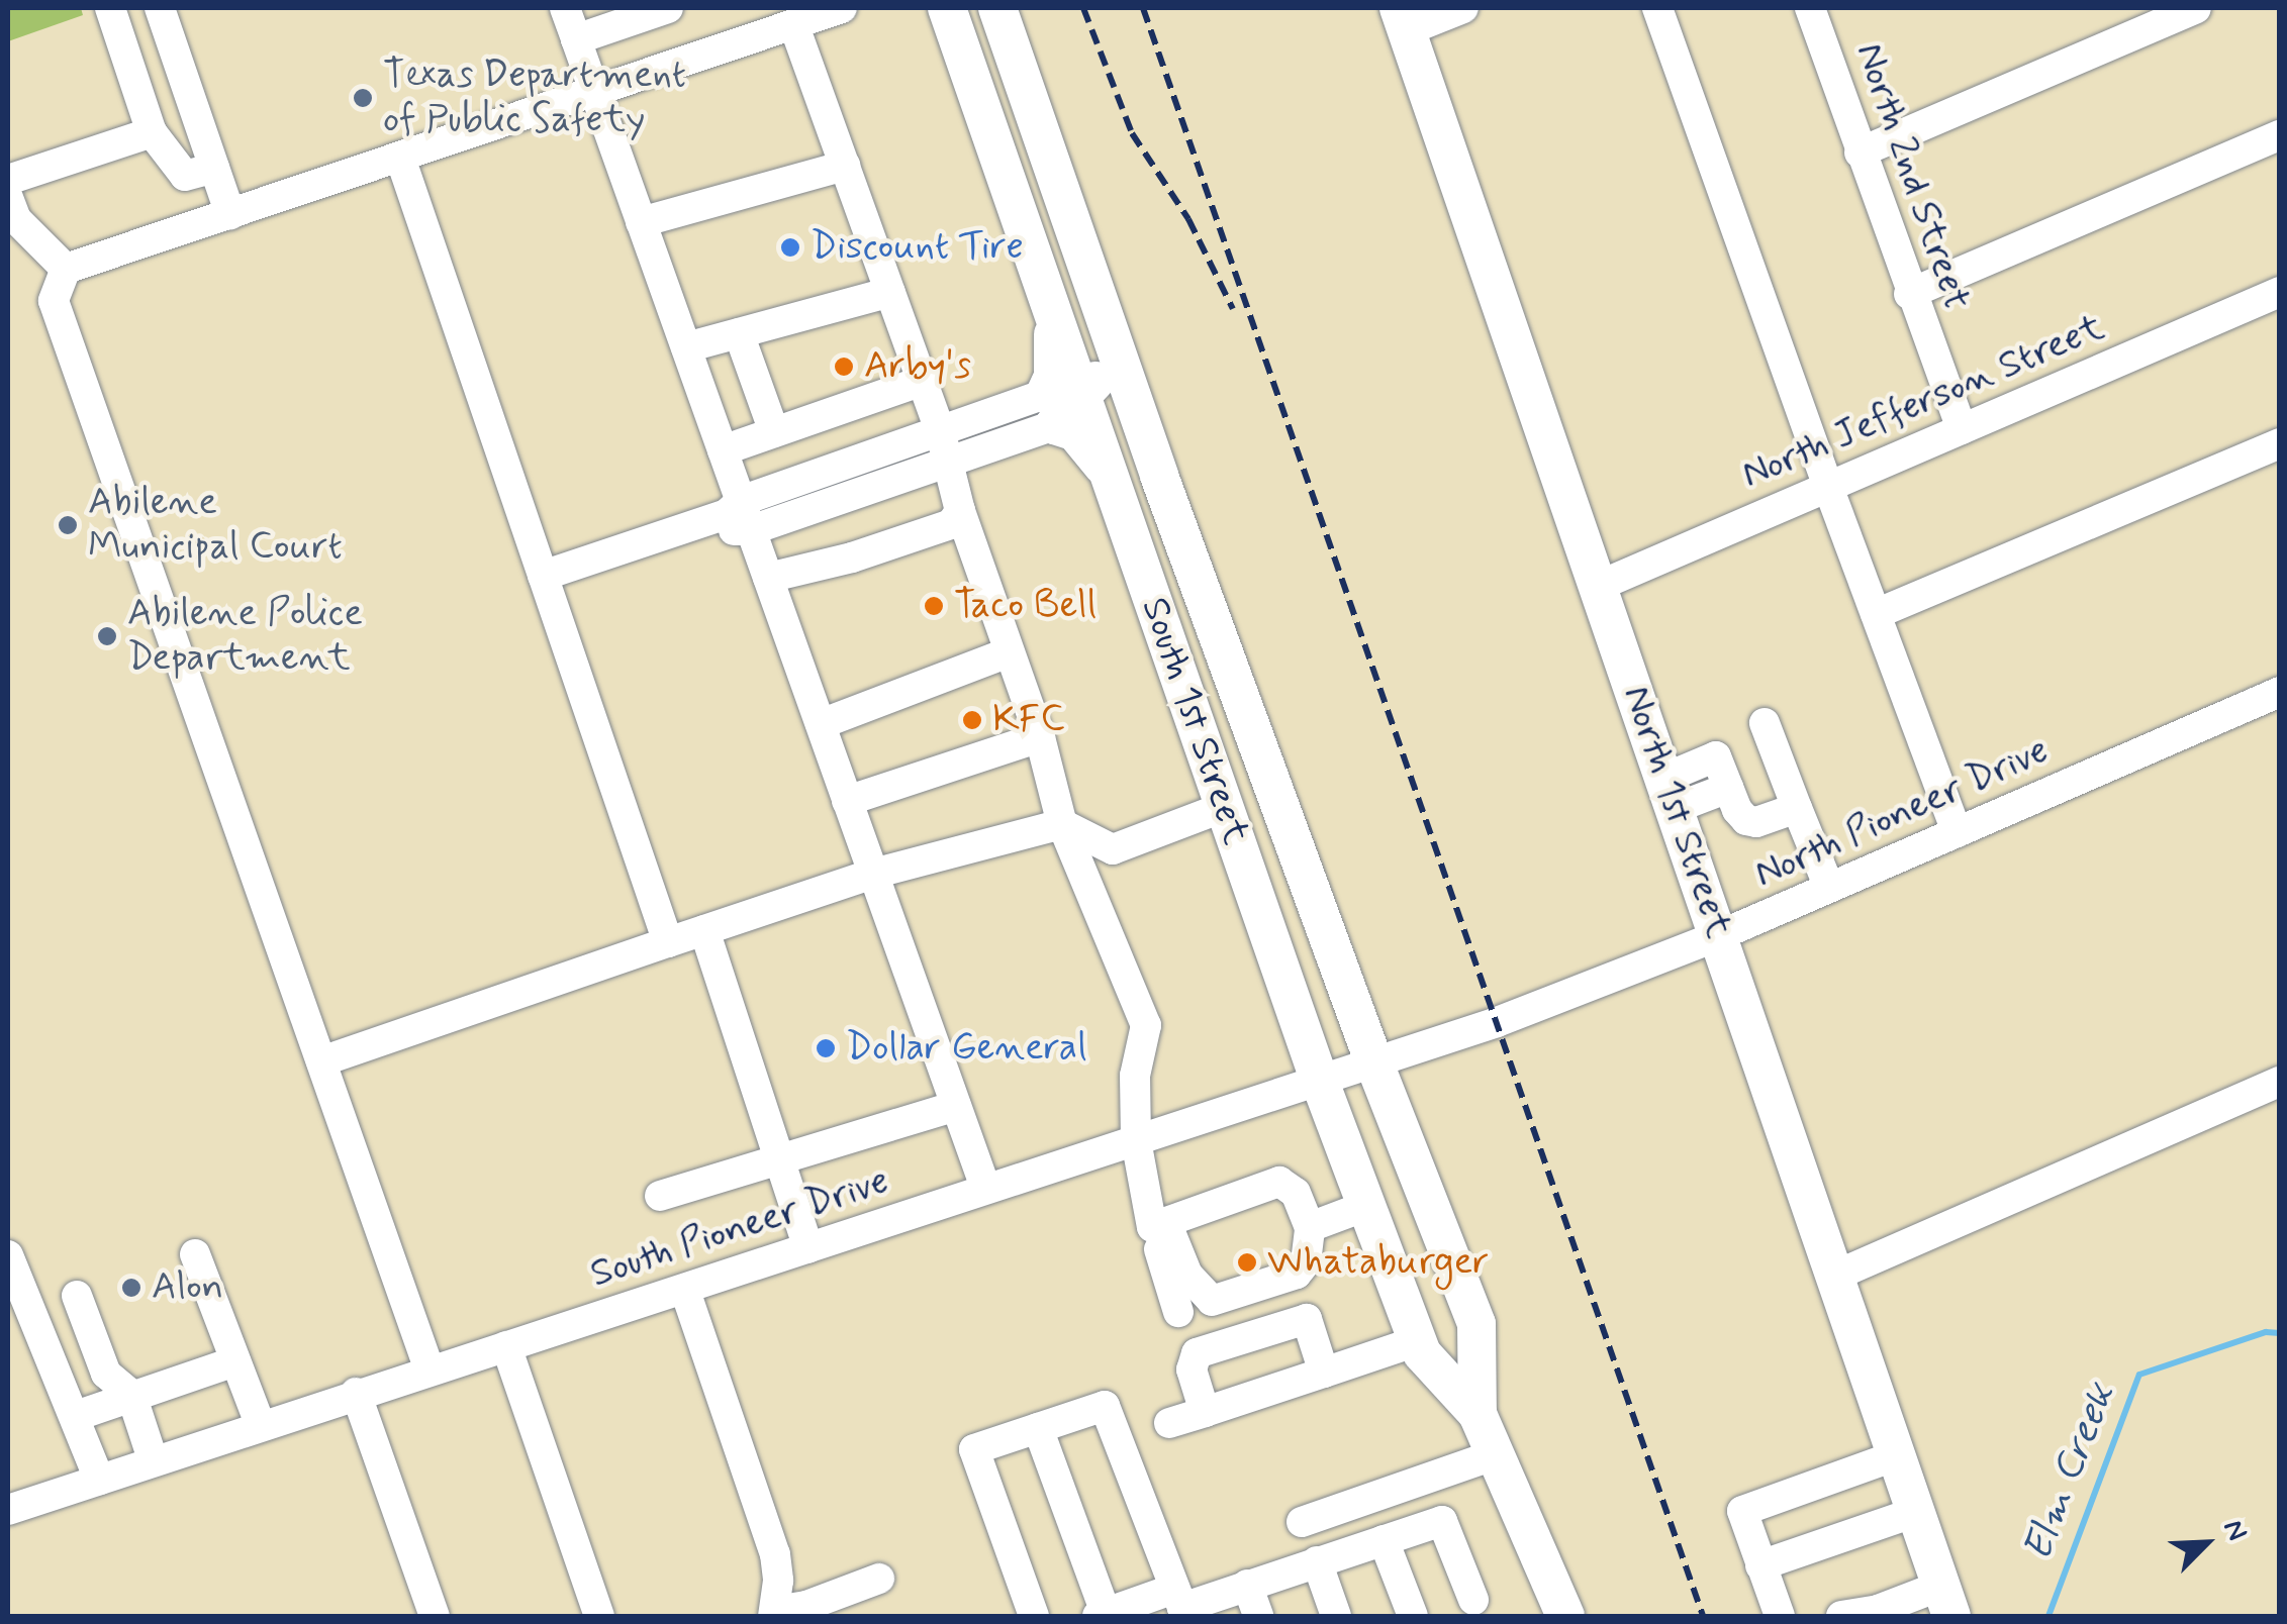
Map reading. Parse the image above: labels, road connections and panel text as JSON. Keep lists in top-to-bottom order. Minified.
{"streets":{"main road":["South 1st Street","North 1st Street"],"street":["North 2nd Street","North Jefferson Street","North Pioneer Drive","South Pioneer Drive"]},"crossings":[["North 2nd Street","North Jefferson Street"],["North Jefferson Street","North 1st Street"],["South 1st Street","South Pioneer Drive"],["North 1st Street","North Pioneer Drive"],["North Pioneer Drive","South Pioneer Drive"]],"water":["Elm Creek"],"places":["Texas Department of Public Safety","Discount Tire","Arby's","Abilene Municipal Court","Taco Bell","Abilene Police Department","KFC","Dollar General","Whataburger","Alon"],"north":"top right"}
